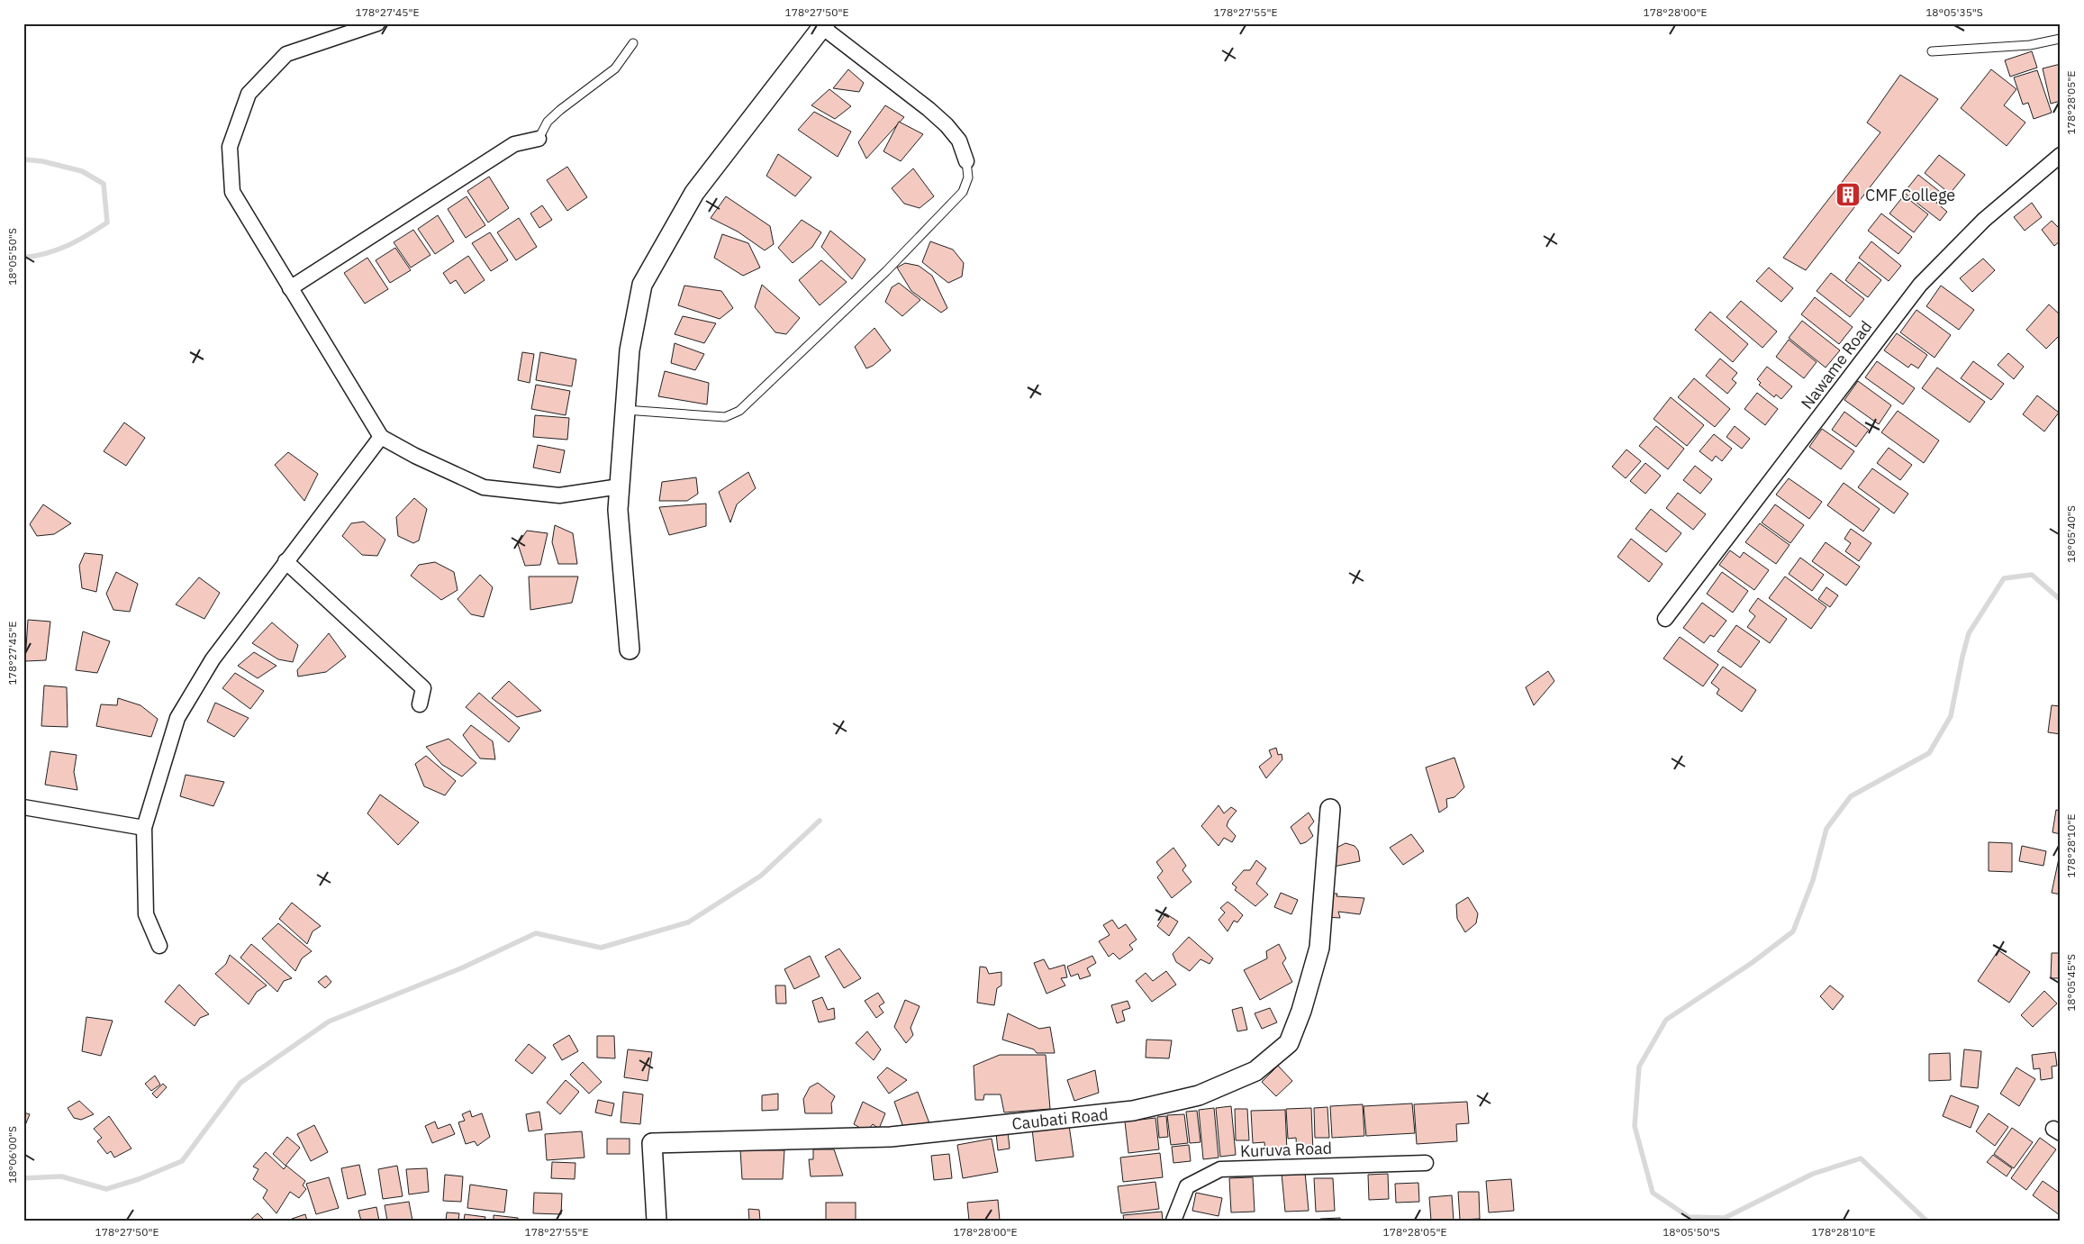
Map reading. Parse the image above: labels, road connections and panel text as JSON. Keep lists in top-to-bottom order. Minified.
{"streets":{"street":["Nawame Road","Caubati Road","Kuruva Road"]},"places":{"building":["CMF College"]},"coordinates":["178°27'45\"E","178°27'50\"E","178°27'55\"E","178°28'00\"E","18°05'35\"S","178°28'05\"E","18°05'50\"S","18°05'40\"S","178°28'10\"E","18°05'45\"S","18°06'00\"S"]}
